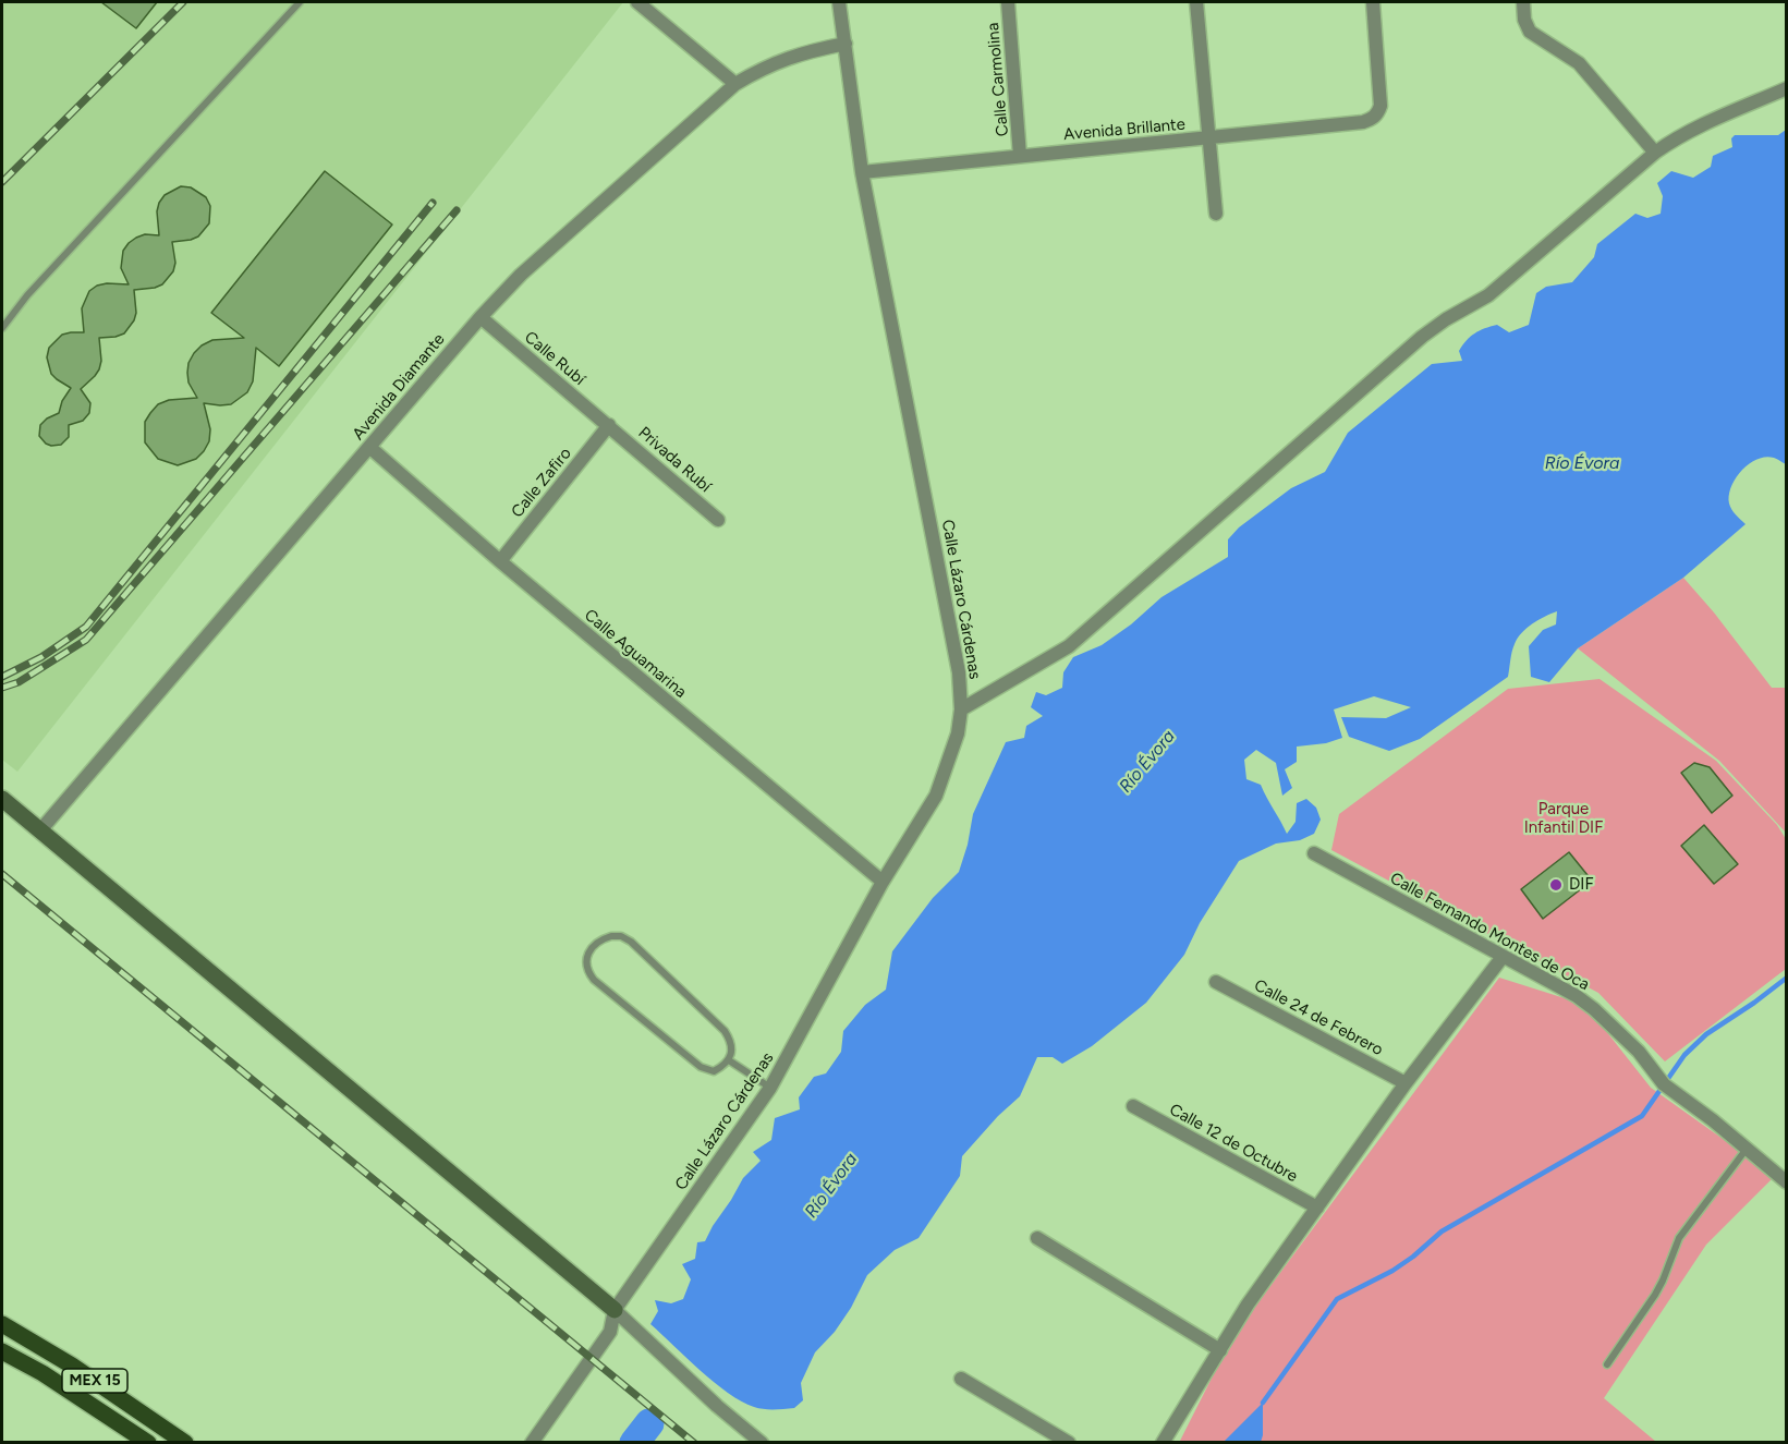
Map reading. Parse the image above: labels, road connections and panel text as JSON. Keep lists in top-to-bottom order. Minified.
{"streets":{"main road":["MEX 15"],"street":["Calle Carmolina","Avenida Brillante","Calle Rubí","Avenida Diamante","Privada Rubí","Calle Zafiro","Calle Lázaro Cárdenas","Calle Aguamarina","Calle Fernando Montes de Oca","Calle 24 de Febrero","Calle 12 de Octubre"]},"crossings":[["Calle Carmolina","Avenida Brillante"],["Avenida Brillante","Calle Lázaro Cárdenas"],["Calle Rubí","Avenida Diamante"],["Calle Rubí","Privada Rubí"],["Calle Rubí","Calle Zafiro"],["Avenida Diamante","Calle Lázaro Cárdenas"],["Avenida Diamante","Calle Aguamarina"],["Privada Rubí","Calle Zafiro"],["Calle Zafiro","Calle Aguamarina"],["Calle Lázaro Cárdenas","Calle Aguamarina"]],"water":["Río Évora"],"parks":["Parque Infantil DIF"],"places":["DIF"]}
